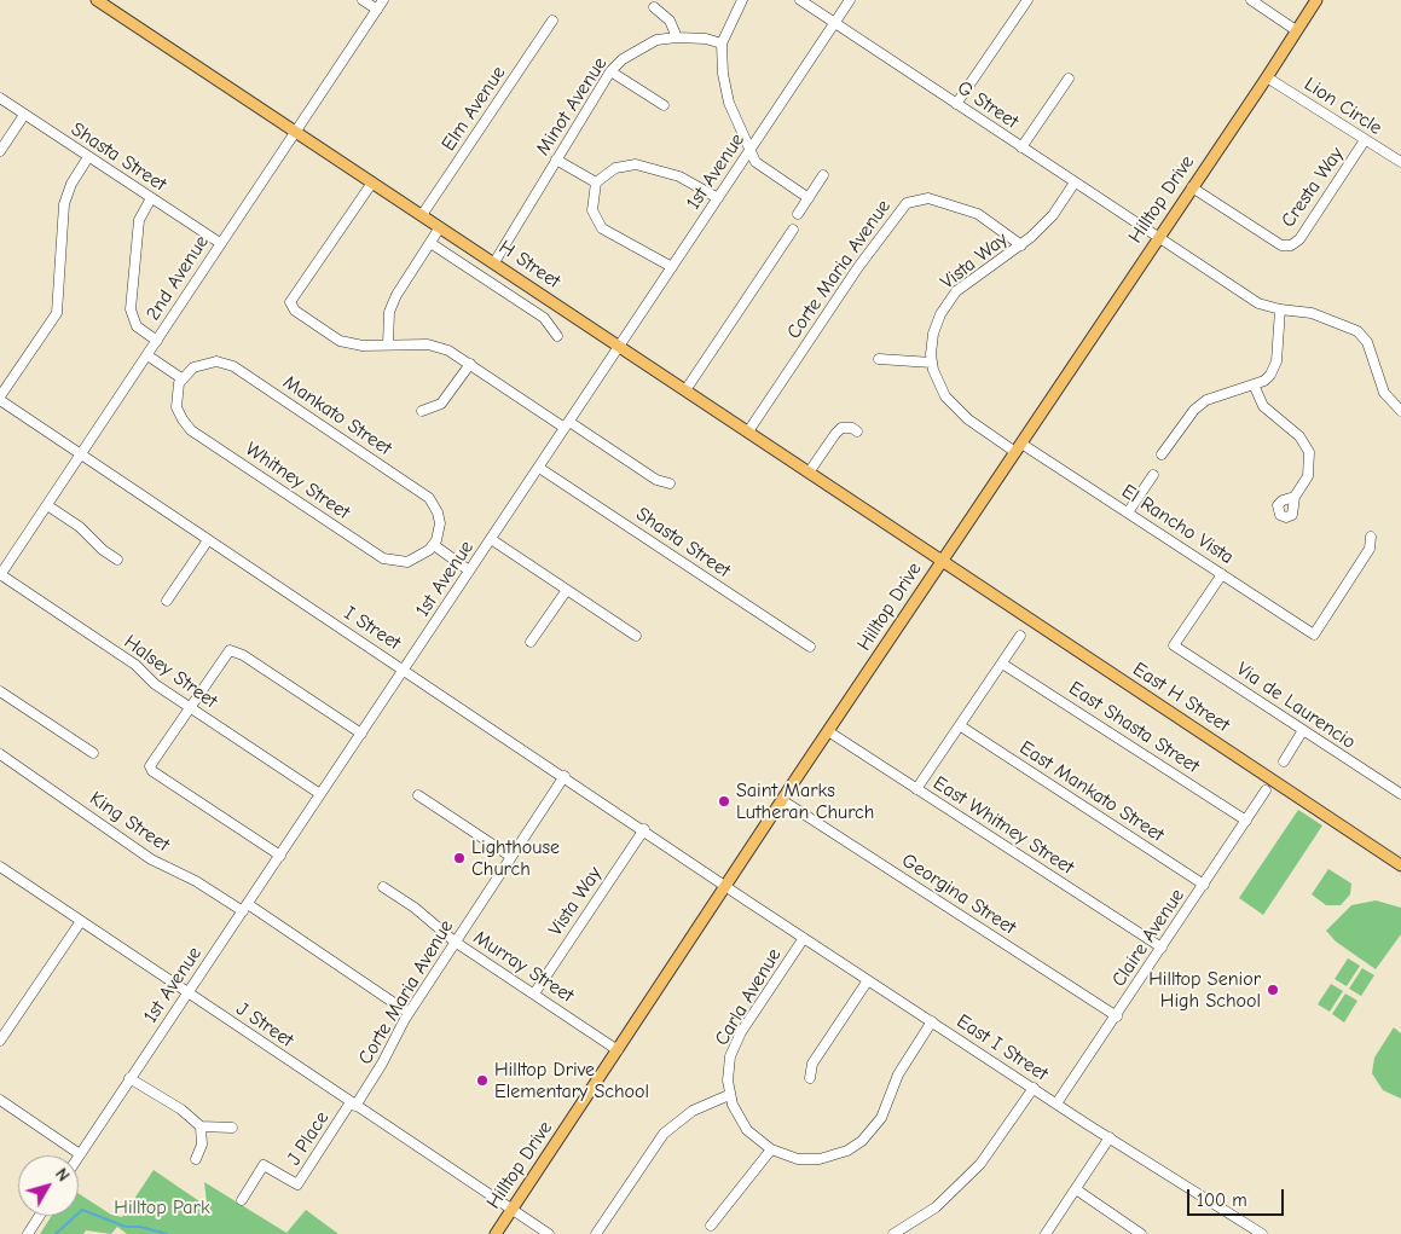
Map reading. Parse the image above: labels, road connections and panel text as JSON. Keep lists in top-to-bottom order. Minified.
{"streets":{"main road":["Hilltop Drive","H Street","East H Street"],"street":["G Street","Minot Avenue","Lion Circle","Elm Avenue","Shasta Street","1st Avenue","Cresta Way","Vista Way","Corte Maria Avenue","2nd Avenue","Mankato Street","Whitney Street","El Rancho Vista","I Street","Halsey Street","Via de Laurencio","East Shasta Street","East Mankato Street","King Street","East Whitney Street","Georgina Street","Claire Avenue","Murray Street","Carla Avenue","J Street","East I Street","J Place"]},"crossings":[["G Street","1st Avenue"],["G Street","Hilltop Drive"],["G Street","Vista Way"],["Minot Avenue","H Street"],["Lion Circle","Cresta Way"],["Lion Circle","Hilltop Drive"],["Elm Avenue","H Street"],["Shasta Street","1st Avenue"],["Shasta Street","2nd Avenue"],["1st Avenue","H Street"],["1st Avenue","I Street"],["1st Avenue","Halsey Street"],["1st Avenue","King Street"],["1st Avenue","J Street"],["Cresta Way","Hilltop Drive"],["Hilltop Drive","Vista Way"],["Hilltop Drive","H Street"],["Hilltop Drive","El Rancho Vista"],["Hilltop Drive","I Street"],["Hilltop Drive","East H Street"],["Hilltop Drive","East Whitney Street"],["Hilltop Drive","Georgina Street"],["Hilltop Drive","Murray Street"],["Hilltop Drive","J Street"],["Hilltop Drive","East I Street"],["Vista Way","Corte Maria Avenue"],["Vista Way","El Rancho Vista"],["Vista Way","I Street"],["Vista Way","Murray Street"],["H Street","Corte Maria Avenue"],["H Street","2nd Avenue"],["H Street","East H Street"],["Corte Maria Avenue","I Street"],["Corte Maria Avenue","King Street"],["Corte Maria Avenue","Murray Street"],["Corte Maria Avenue","J Street"],["Corte Maria Avenue","J Place"],["2nd Avenue","I Street"],["2nd Avenue","Halsey Street"],["Mankato Street","Whitney Street"],["El Rancho Vista","Via de Laurencio"],["I Street","East I Street"],["East Shasta Street","Claire Avenue"],["East Mankato Street","Claire Avenue"],["East Whitney Street","Claire Avenue"],["Georgina Street","Claire Avenue"],["Claire Avenue","East I Street"],["Carla Avenue","East I Street"],["J Street","J Place"]],"parks":["Hilltop Park"],"places":["Saint Marks Lutheran Church","Lighthouse Church","Hilltop Senior High School","Hilltop Drive Elementary School"],"scale_bar":"100 m","north":"top right"}
